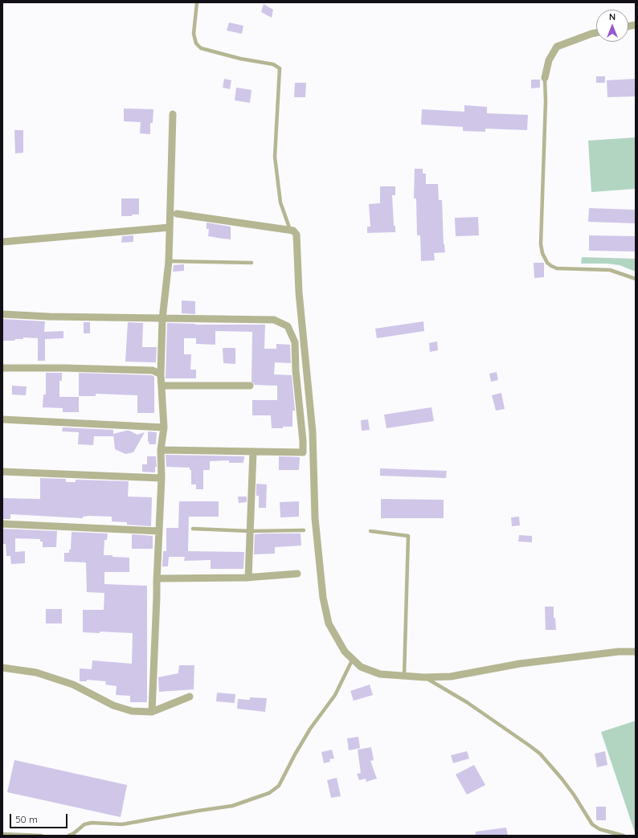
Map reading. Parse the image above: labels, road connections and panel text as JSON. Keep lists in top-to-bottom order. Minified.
{"scale_bar":"50 m","north":"top"}
